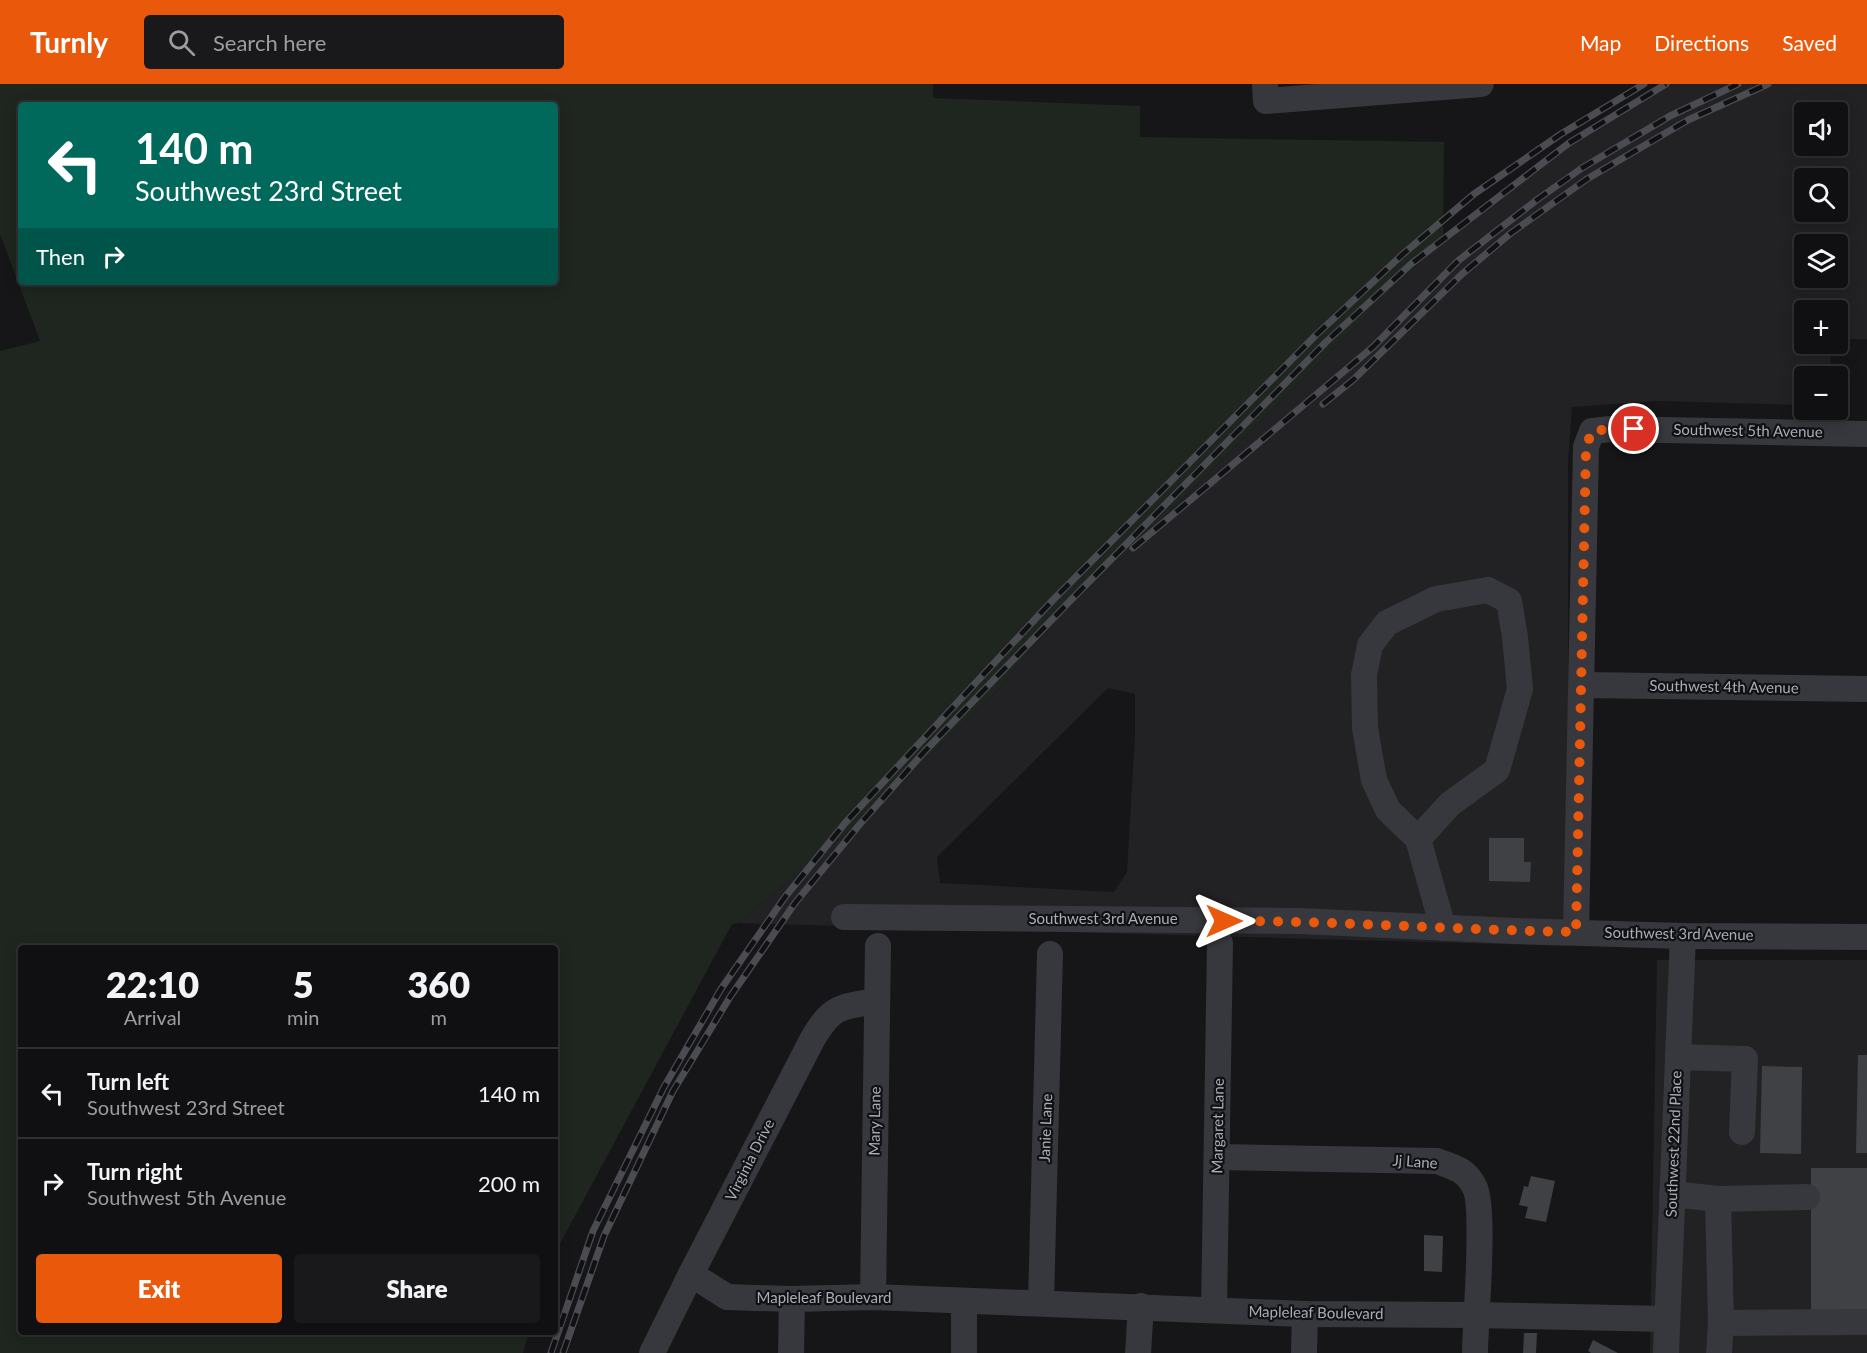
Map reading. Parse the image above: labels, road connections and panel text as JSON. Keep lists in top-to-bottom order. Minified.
{"streets":{"street":["Southwest 5th Avenue","Southwest 4th Avenue","Southwest 3rd Avenue","Mary Lane","Margaret Lane","Janie Lane","Southwest 22nd Place","Virginia Drive","Jj Lane","Mapleleaf Boulevard"]},"crossings":[["Southwest 5th Avenue","Southwest 4th Avenue"],["Southwest 3rd Avenue","Southwest 22nd Place"],["Mary Lane","Virginia Drive"],["Mary Lane","Mapleleaf Boulevard"],["Margaret Lane","Jj Lane"],["Margaret Lane","Mapleleaf Boulevard"],["Janie Lane","Mapleleaf Boulevard"],["Southwest 22nd Place","Mapleleaf Boulevard"],["Virginia Drive","Mapleleaf Boulevard"],["Jj Lane","Mapleleaf Boulevard"]],"page":{"header":"Turnly","search":"Search here","nav":["Map","Directions","Saved"],"map_buttons":["+","−"],"turn":["140 m","Southwest 23rd Street"],"then":"Then","eta":["22:10","Arrival","5","min","360","m"],"list":[{"name":"Turn left","note":"Southwest 23rd Street","value":"140 m"},{"name":"Turn right","note":"Southwest 5th Avenue","value":"200 m"}],"buttons":["Exit","Share"]}}
